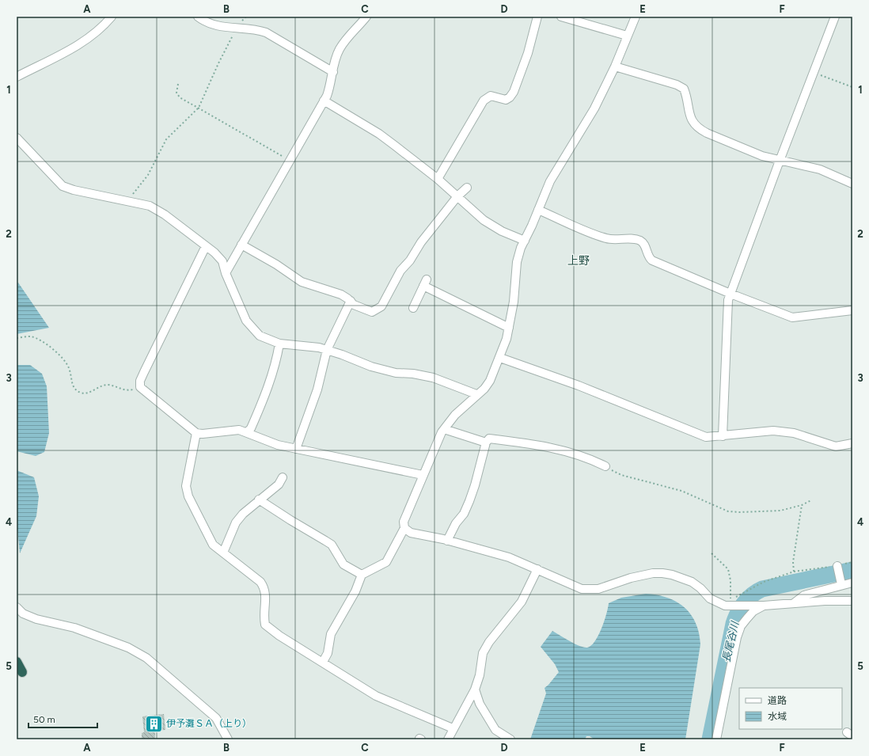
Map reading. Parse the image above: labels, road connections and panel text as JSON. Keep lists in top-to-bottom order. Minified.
{"districts":["上野"],"water":["長尾谷川"],"places":{"building":["伊予灘ＳＡ（上り）"]},"legend":["道路","水域"],"scale_bar":"50 m","grid":{"columns":["A","B","C","D","E","F"],"rows":["1","2","3","4","5"]}}
